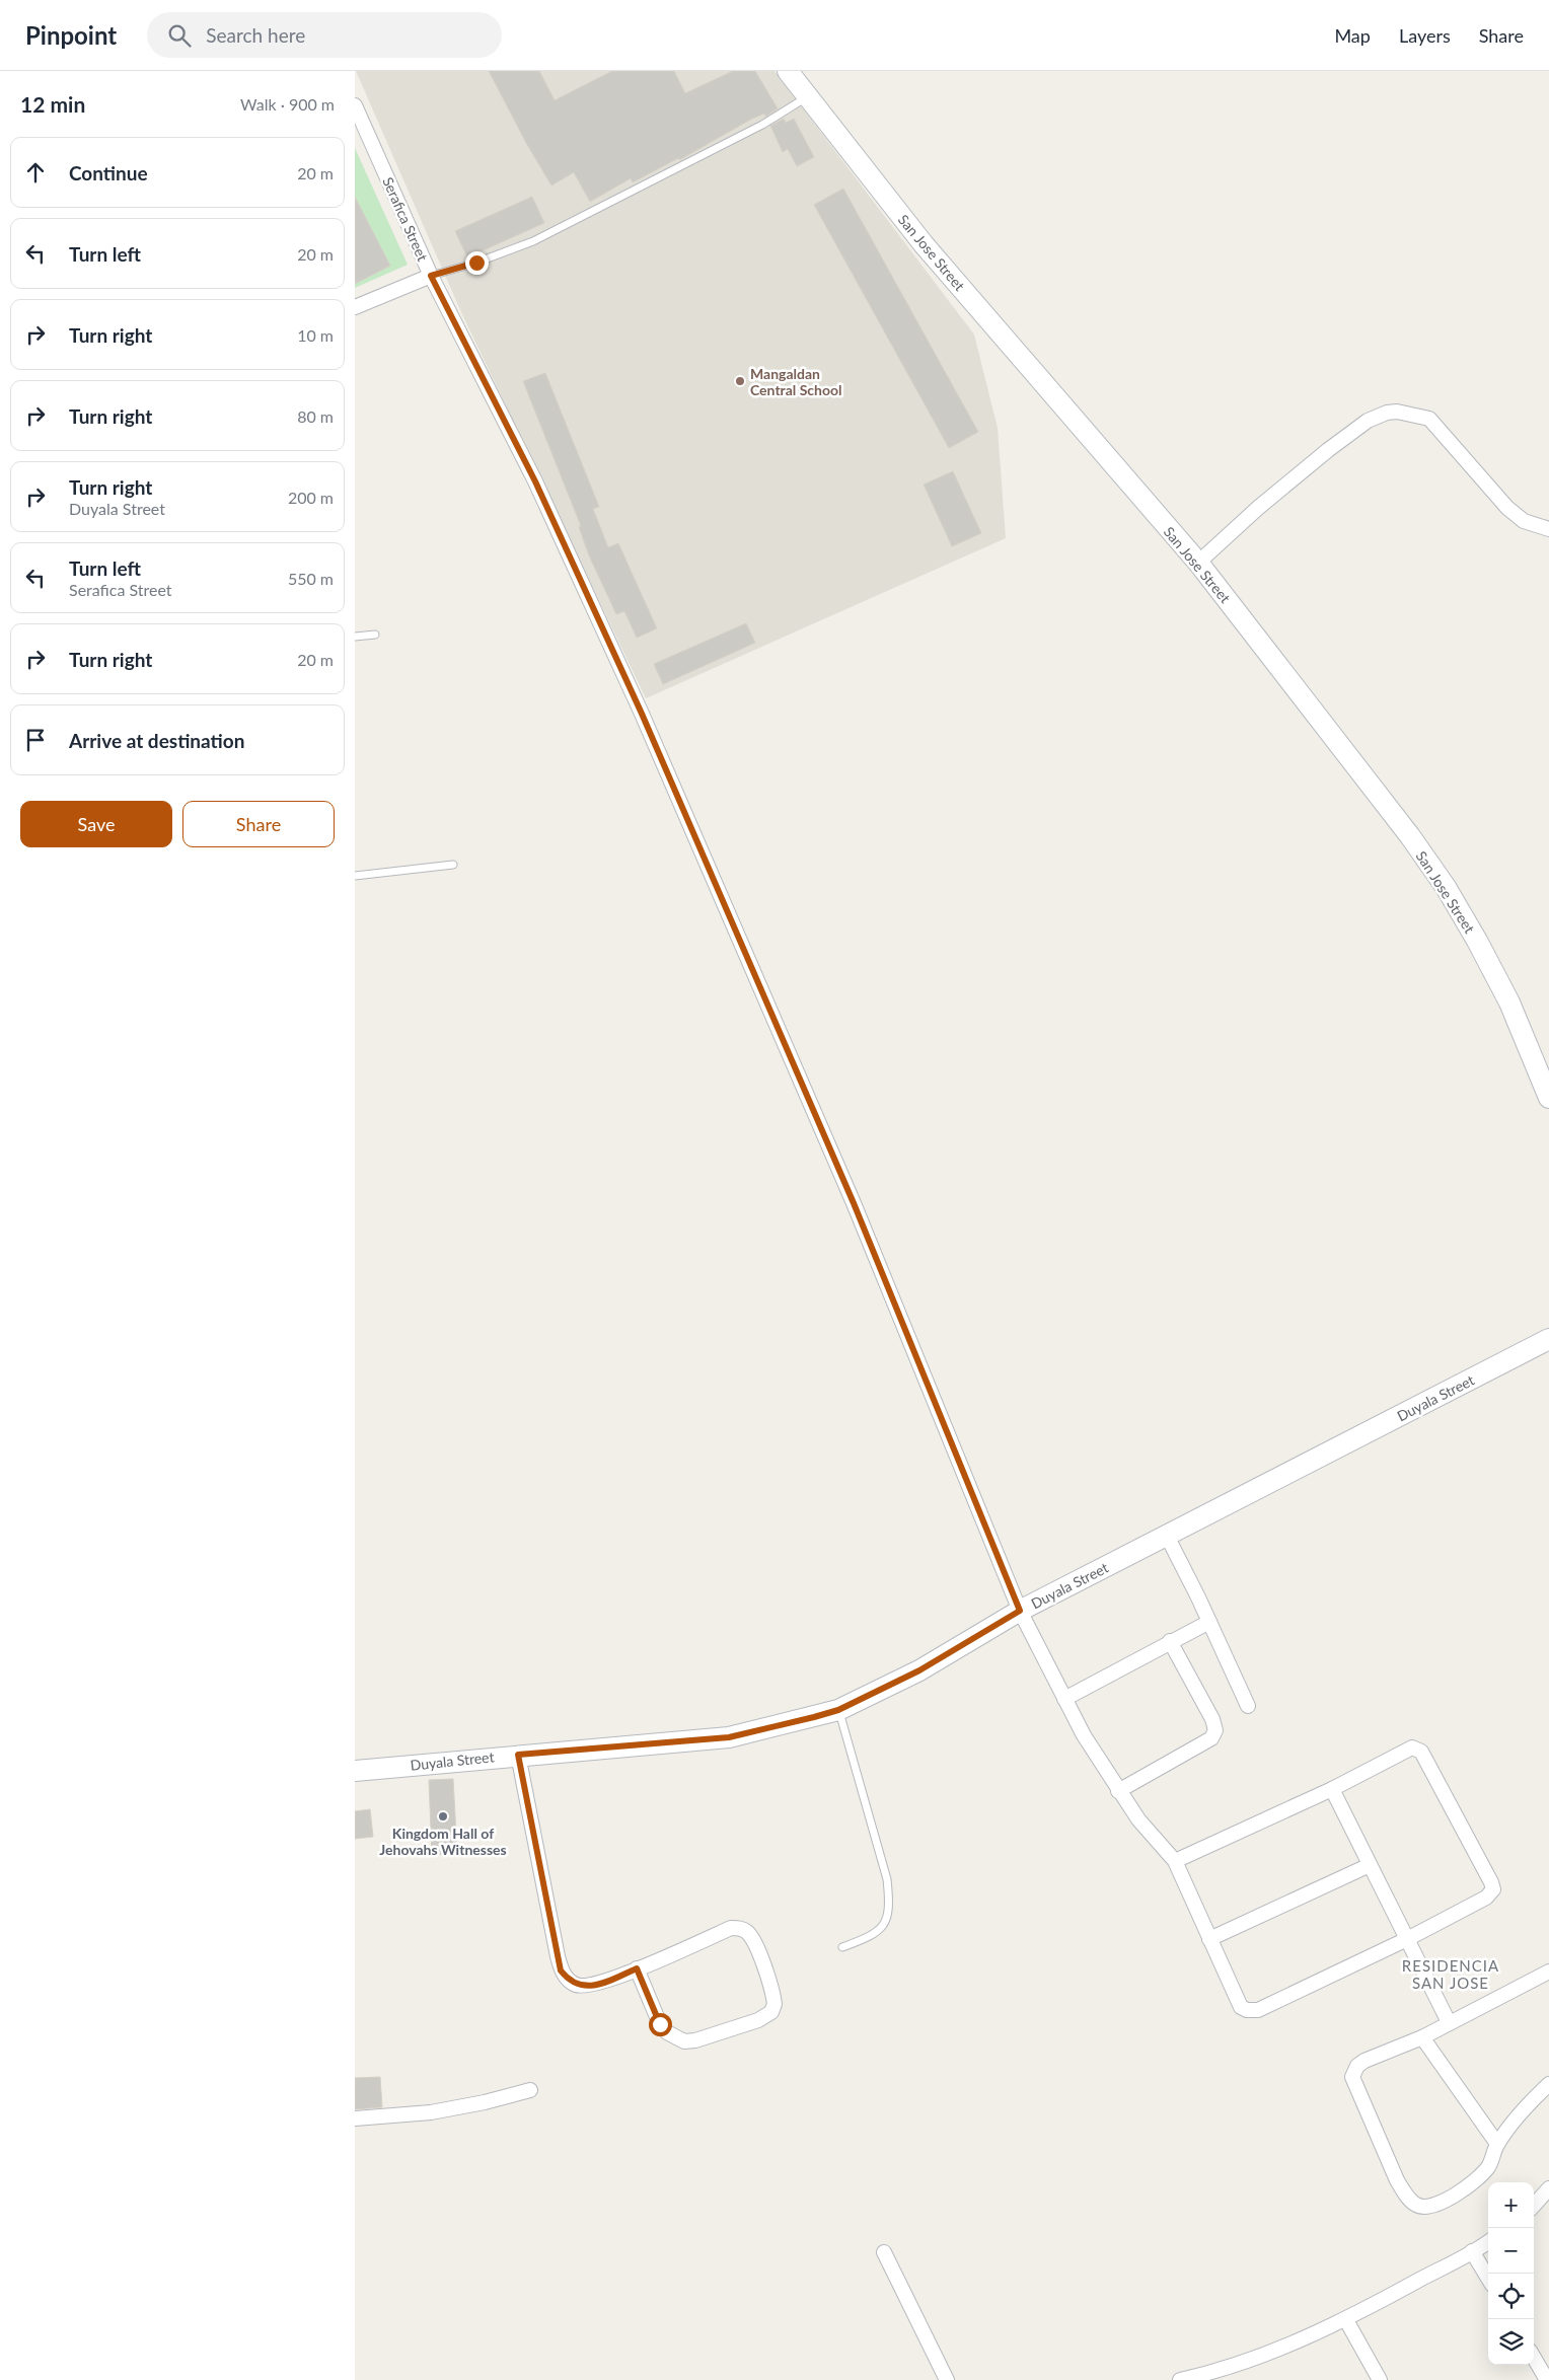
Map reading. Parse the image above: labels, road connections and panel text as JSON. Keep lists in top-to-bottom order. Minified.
{"streets":{"street":["Serafica Street","San Jose Street","Duyala Street"]},"crossings":[["Serafica Street","Duyala Street"]],"districts":["RESIDENCIA SAN JOSE"],"places":["Mangaldan Central School","Kingdom Hall of Jehovahs Witnesses"],"page":{"header":"Pinpoint","search":"Search here","nav":["Map","Layers","Share"],"heading":["12 min","Walk · 900 m"],"list":[["Continue","20 m"],["Turn left","20 m"],["Turn right","10 m"],["Turn right","80 m"],["Turn right","Duyala Street","200 m"],["Turn left","Serafica Street","550 m"],["Turn right","20 m"],"Arrive at destination"],"buttons":["Save","Share"],"map_buttons":["+","−"]}}
